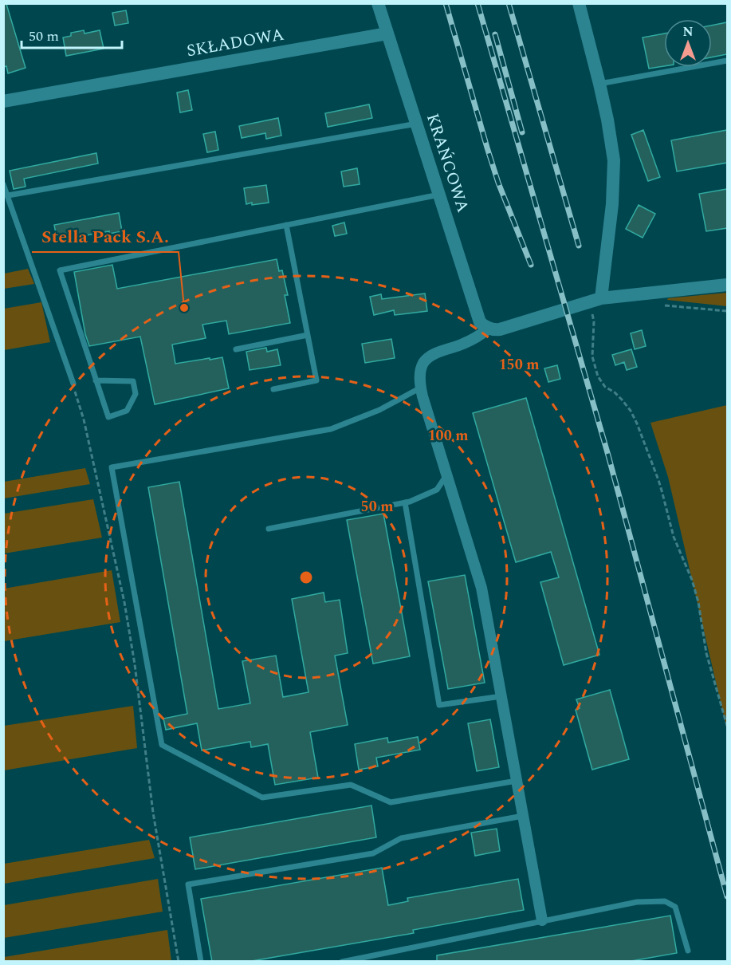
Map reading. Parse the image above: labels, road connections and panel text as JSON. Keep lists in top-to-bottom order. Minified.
{"streets":{"street":["SKŁADOWA","KRAŃCOWA"]},"crossings":[["SKŁADOWA","KRAŃCOWA"]],"places":["Stella Pack S.A."],"scale_bar":"50 m","north":"top","rings":["150 m","100 m","50 m"]}
